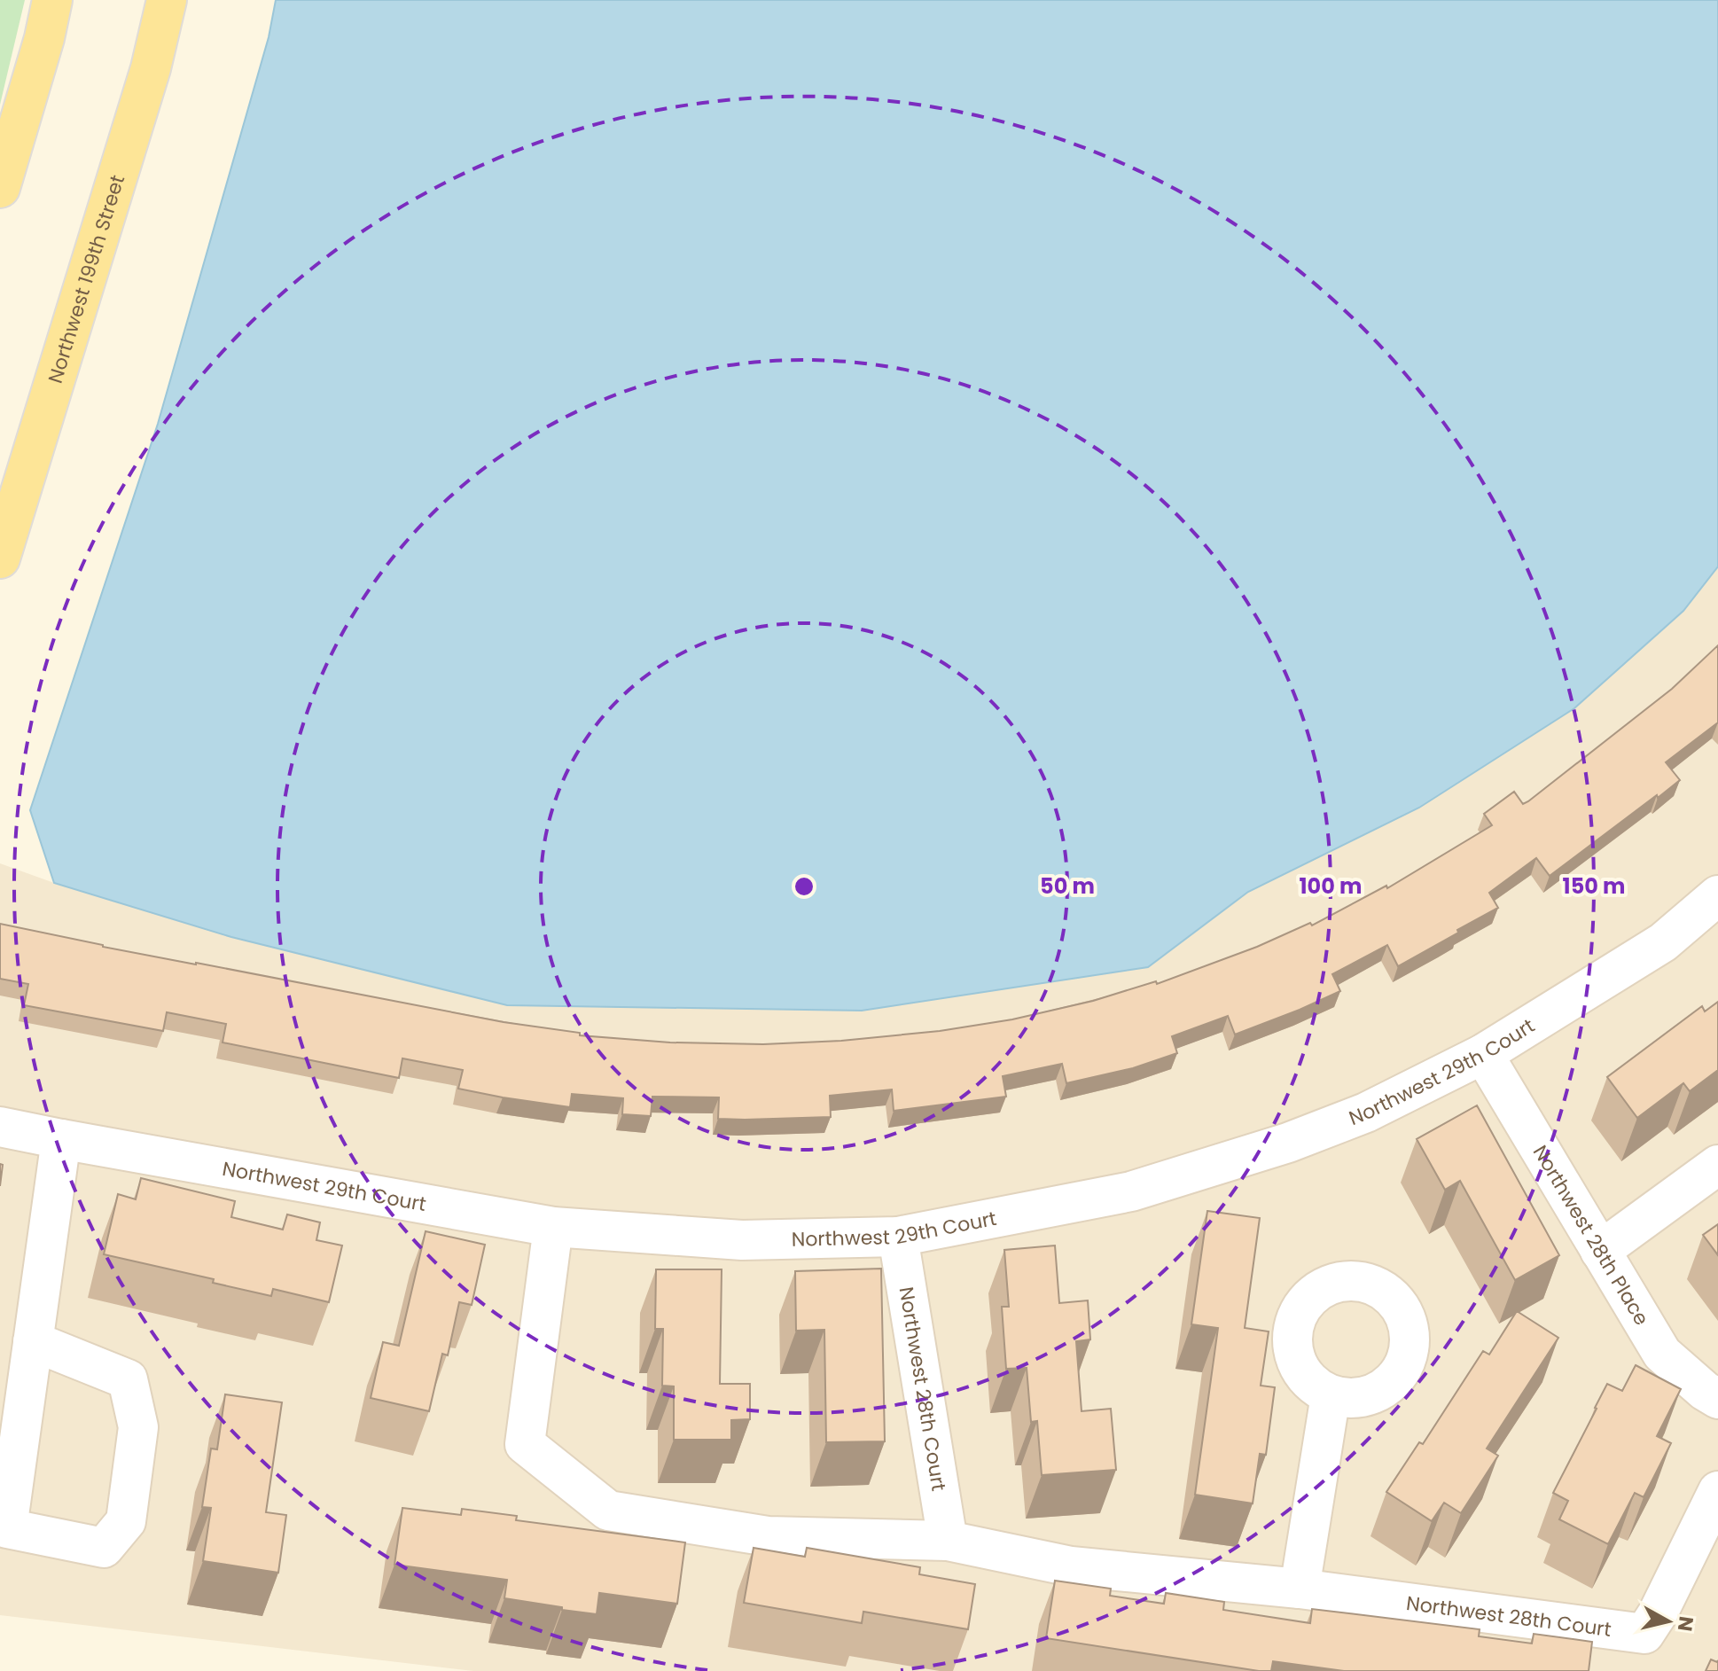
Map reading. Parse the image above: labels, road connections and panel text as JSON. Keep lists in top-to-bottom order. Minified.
{"streets":{"main road":["Northwest 199th Street"],"street":["Northwest 29th Court","Northwest 28th Place","Northwest 28th Court"]},"crossings":[["Northwest 29th Court","Northwest 28th Place"],["Northwest 29th Court","Northwest 28th Court"]],"north":"right","rings":["50 m","100 m","150 m"]}
